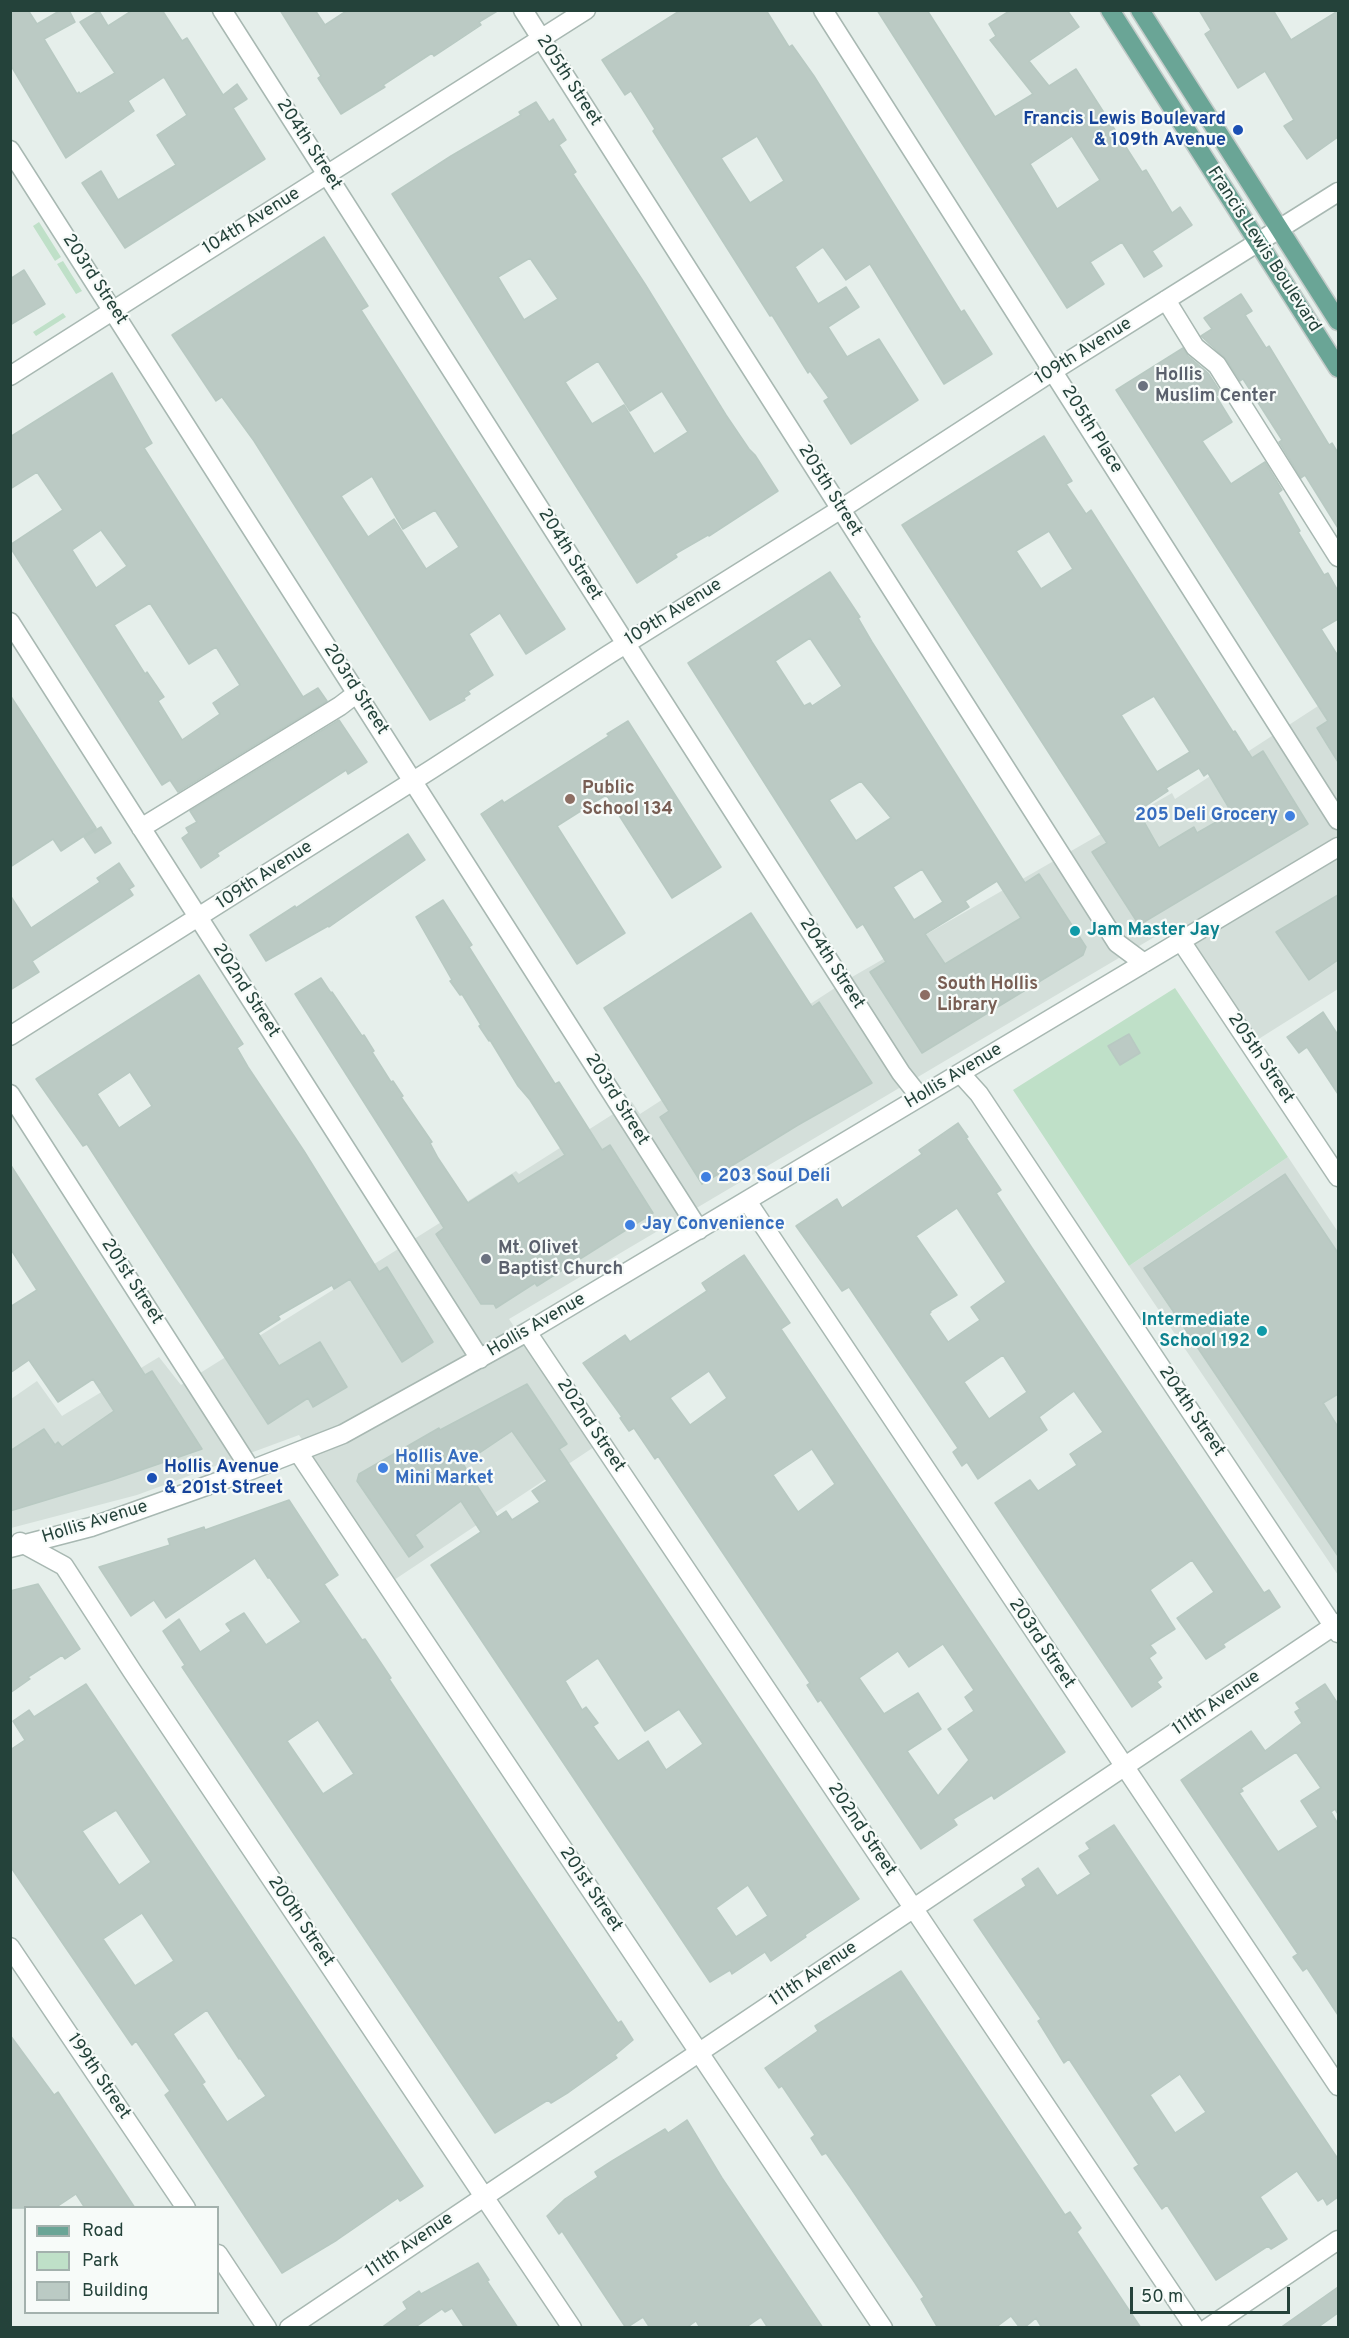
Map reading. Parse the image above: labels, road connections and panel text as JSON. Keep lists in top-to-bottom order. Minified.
{"streets":{"main road":["Francis Lewis Boulevard"],"street":["205th Street","204th Street","104th Avenue","203rd Street","109th Avenue","205th Place","202nd Street","Hollis Avenue","201st Street","111th Avenue","200th Street","199th Street"]},"crossings":[["205th Street","104th Avenue"],["205th Street","109th Avenue"],["205th Street","Hollis Avenue"],["204th Street","104th Avenue"],["204th Street","109th Avenue"],["204th Street","Hollis Avenue"],["204th Street","111th Avenue"],["104th Avenue","203rd Street"],["Francis Lewis Boulevard","109th Avenue"],["203rd Street","109th Avenue"],["203rd Street","Hollis Avenue"],["203rd Street","111th Avenue"],["109th Avenue","205th Place"],["109th Avenue","202nd Street"],["202nd Street","Hollis Avenue"],["202nd Street","111th Avenue"],["Hollis Avenue","201st Street"],["Hollis Avenue","200th Street"],["201st Street","111th Avenue"],["111th Avenue","200th Street"]],"places":["Francis Lewis Boulevard & 109th Avenue","Hollis Muslim Center","Public School 134","205 Deli Grocery","Jam Master Jay","South Hollis Library","203 Soul Deli","Jay Convenience","Mt. Olivet Baptist Church","Intermediate School 192","Hollis Ave. Mini Market","Hollis Avenue & 201st Street"],"legend":["Road","Park","Building"],"scale_bar":"50 m"}
